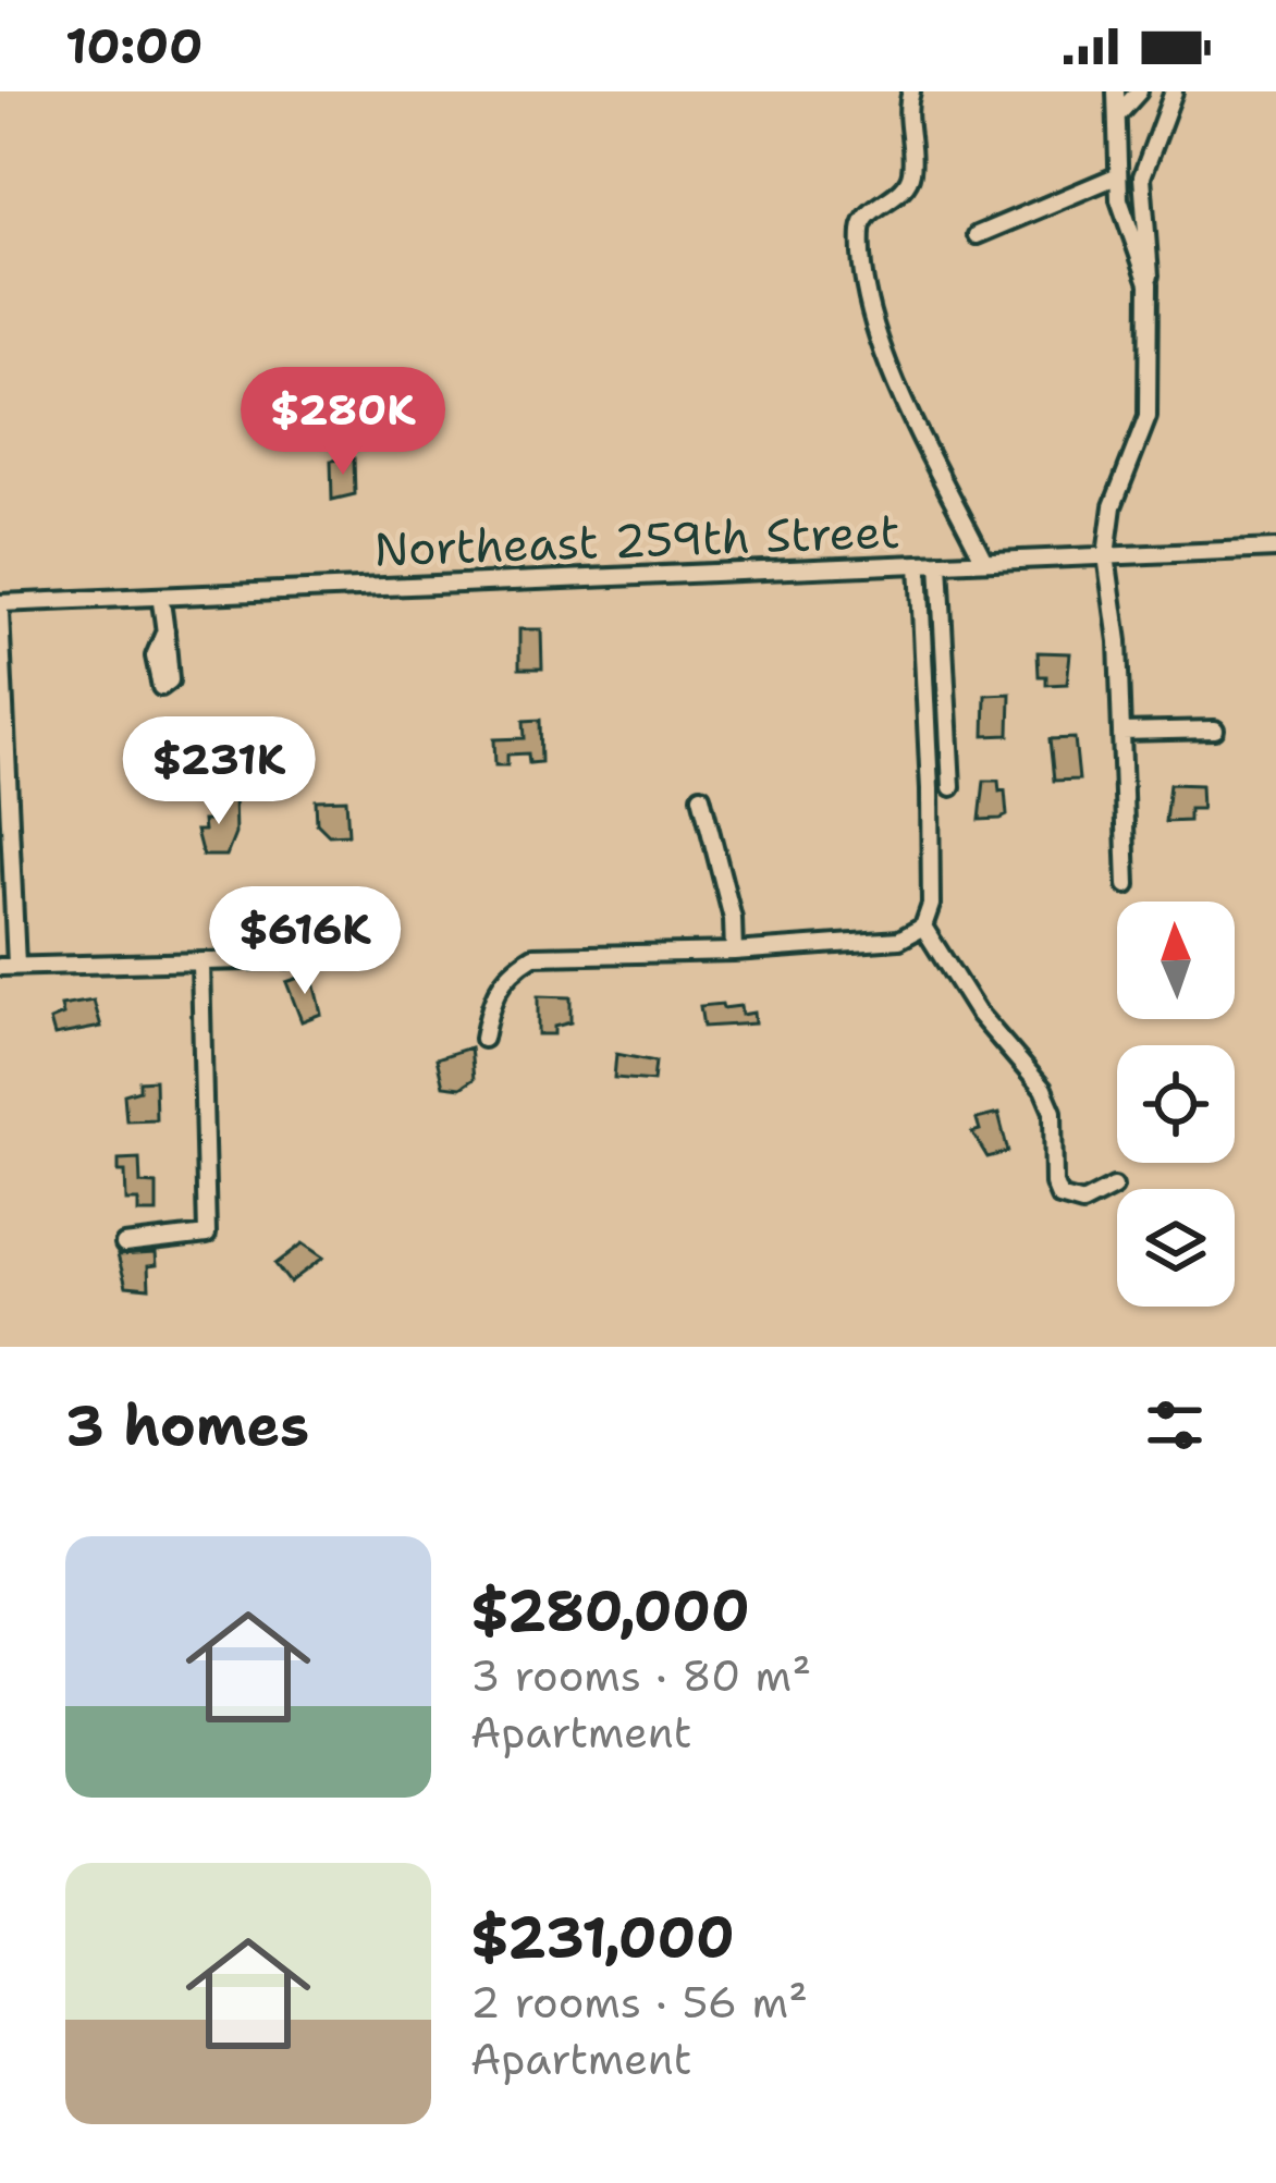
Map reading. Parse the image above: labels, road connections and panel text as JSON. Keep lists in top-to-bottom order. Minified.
{"streets":{"street":["Northeast 259th Street"]},"north":"top","page":{"status":"10:00","price":["$280K","$231K","$616K"],"heading":"3 homes","list":[{"name":"$280,000","note":"3 rooms · 80 m² · Apartment"},{"name":"$231,000","note":"2 rooms · 56 m² · Apartment"}]}}
